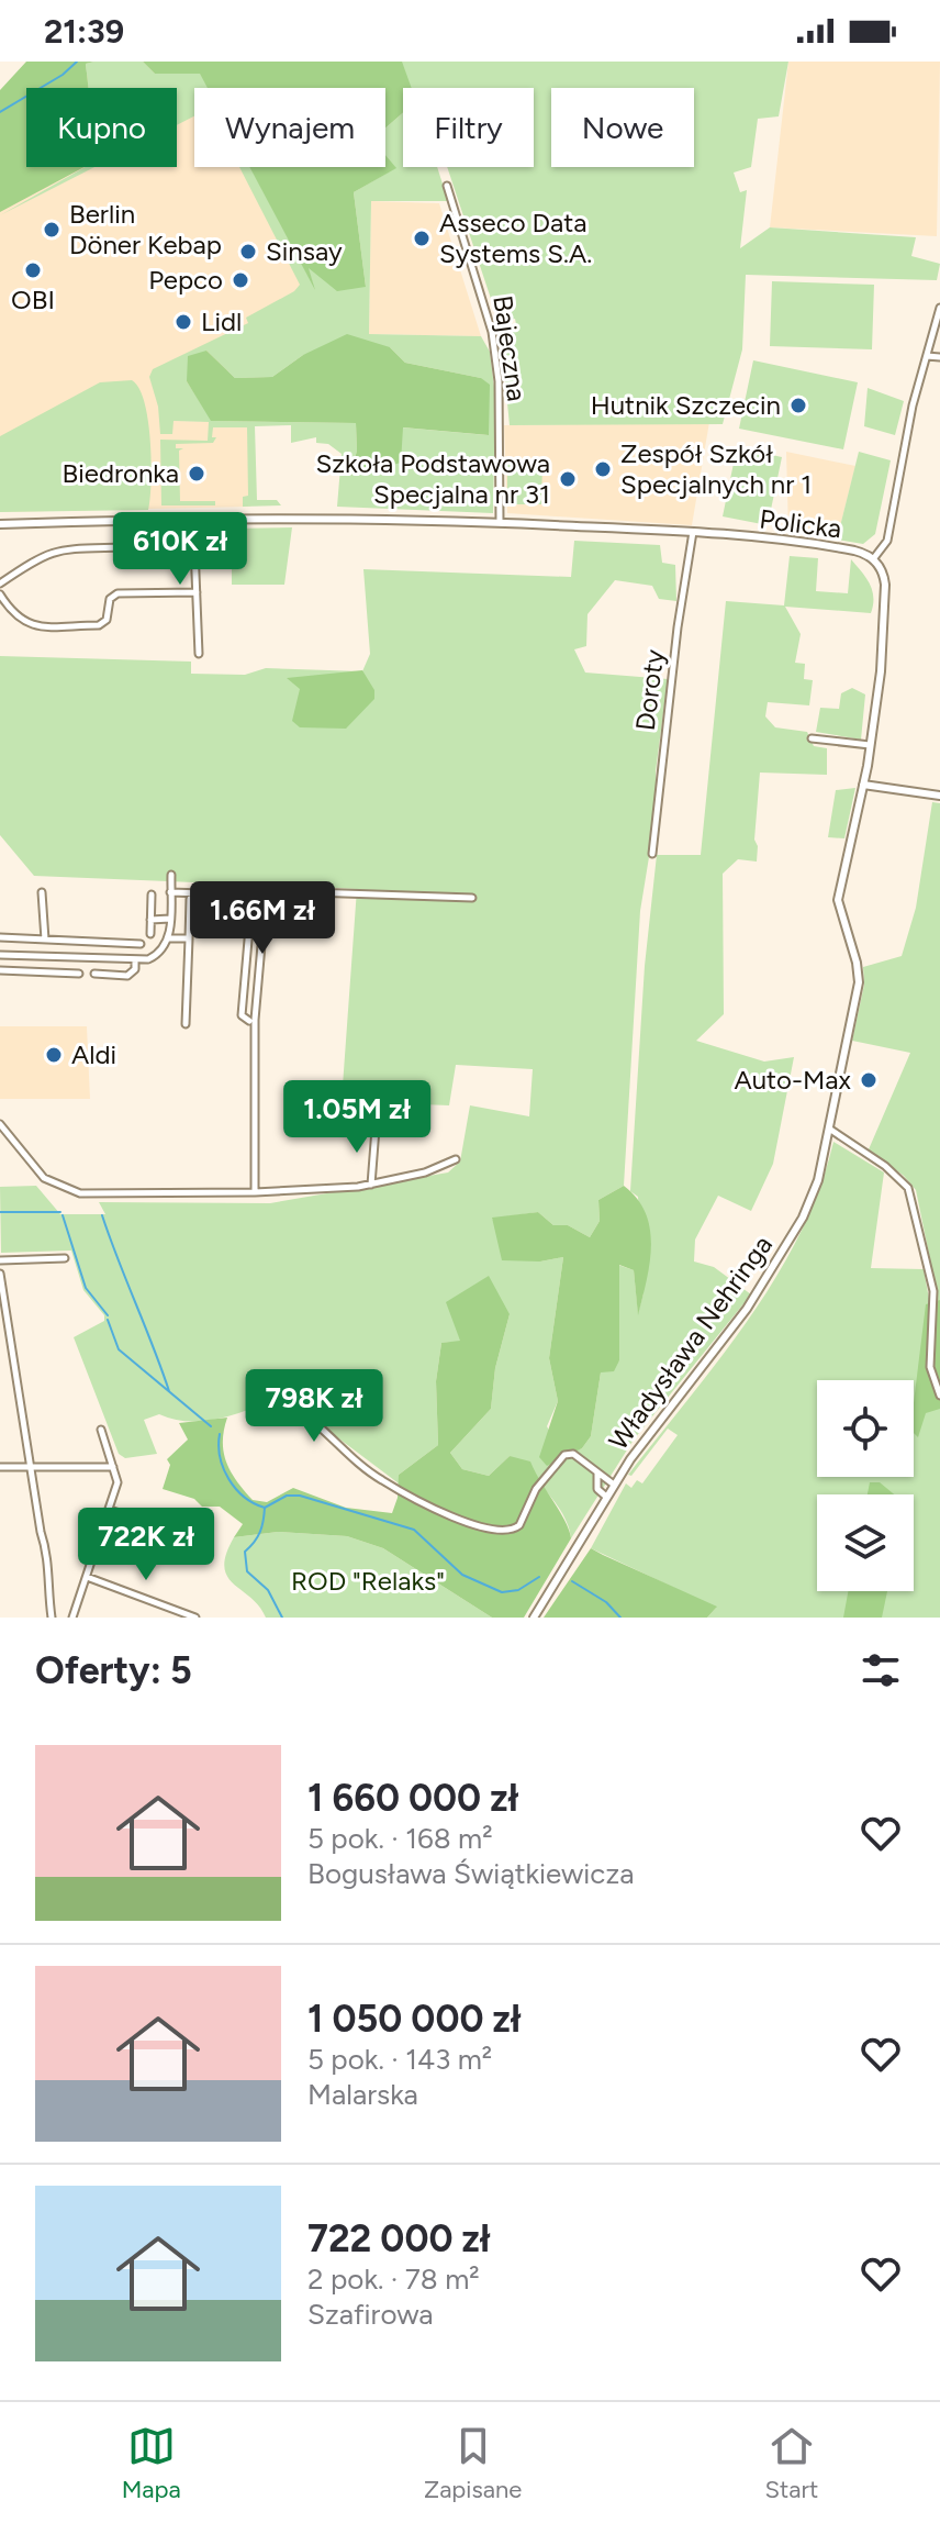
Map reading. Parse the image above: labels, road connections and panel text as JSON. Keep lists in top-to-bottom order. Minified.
{"streets":{"street":["Bajeczna","Policka","Doroty","Władysława Nehringa"]},"crossings":[["Bajeczna","Policka"],["Policka","Doroty"],["Policka","Władysława Nehringa"]],"parks":["ROD \"Relaks\""],"places":["Berlin Döner Kebap","Asseco Data Systems S.A.","Sinsay","OBI","Pepco","Lidl","Hutnik Szczecin","Zespół Szkół Specjalnych nr 1","Biedronka","Szkoła Podstawowa Specjalna nr 31","Aldi","Auto-Max"],"page":{"status":"21:39","chip":["Kupno","Wynajem","Filtry","Nowe"],"price":["610K zł","1.66M zł","1.05M zł","798K zł","722K zł"],"heading":"Oferty: 5","list":[{"name":"1 660 000 zł","note":"5 pok. · 168 m² · Bogusława Świątkiewicza"},{"name":"1 050 000 zł","note":"5 pok. · 143 m² · Malarska"},{"name":"722 000 zł","note":"2 pok. · 78 m² · Szafirowa"}],"tabs":["Mapa","Zapisane","Start"]}}
